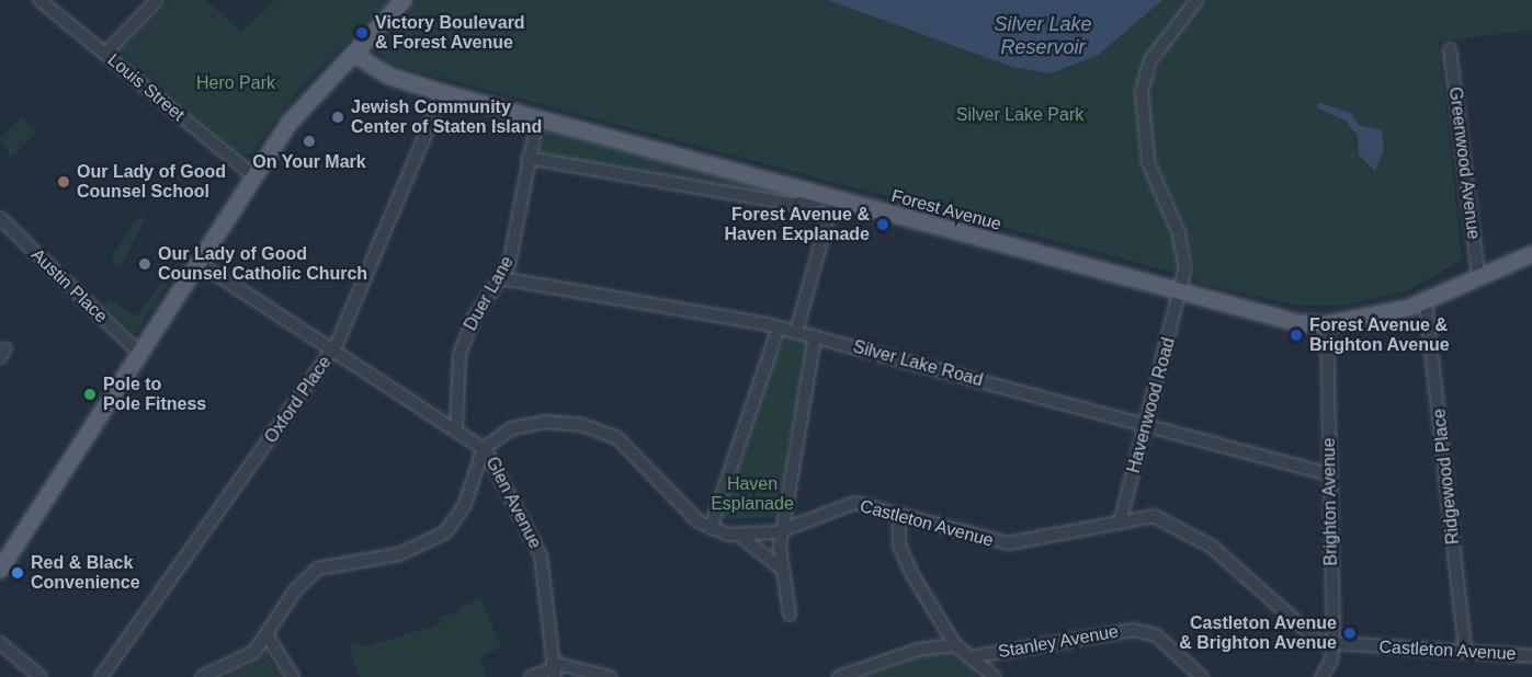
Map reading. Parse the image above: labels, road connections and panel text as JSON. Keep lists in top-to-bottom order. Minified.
{"streets":{"main road":["Forest Avenue"],"street":["Louis Street","Greenwood Avenue","Austin Place","Duer Lane","Silver Lake Road","Oxford Place","Havenwood Road","Ridgewood Place","Brighton Avenue","Glen Avenue","Castleton Avenue","Stanley Avenue"]},"crossings":[["Greenwood Avenue","Forest Avenue"],["Forest Avenue","Duer Lane"],["Forest Avenue","Oxford Place"],["Forest Avenue","Havenwood Road"],["Forest Avenue","Ridgewood Place"],["Forest Avenue","Brighton Avenue"],["Duer Lane","Silver Lake Road"],["Silver Lake Road","Havenwood Road"],["Silver Lake Road","Brighton Avenue"],["Havenwood Road","Castleton Avenue"],["Ridgewood Place","Castleton Avenue"],["Brighton Avenue","Castleton Avenue"]],"water":["Silver Lake Reservoir"],"parks":["Hero Park","Silver Lake Park","Haven Esplanade"],"places":["Victory Boulevard & Forest Avenue","Jewish Community Center of Staten Island","On Your Mark","Our Lady of Good Counsel School","Forest Avenue & Haven Explanade","Our Lady of Good Counsel Catholic Church","Forest Avenue & Brighton Avenue","Pole to Pole Fitness","Red & Black Convenience","Castleton Avenue & Brighton Avenue"]}
